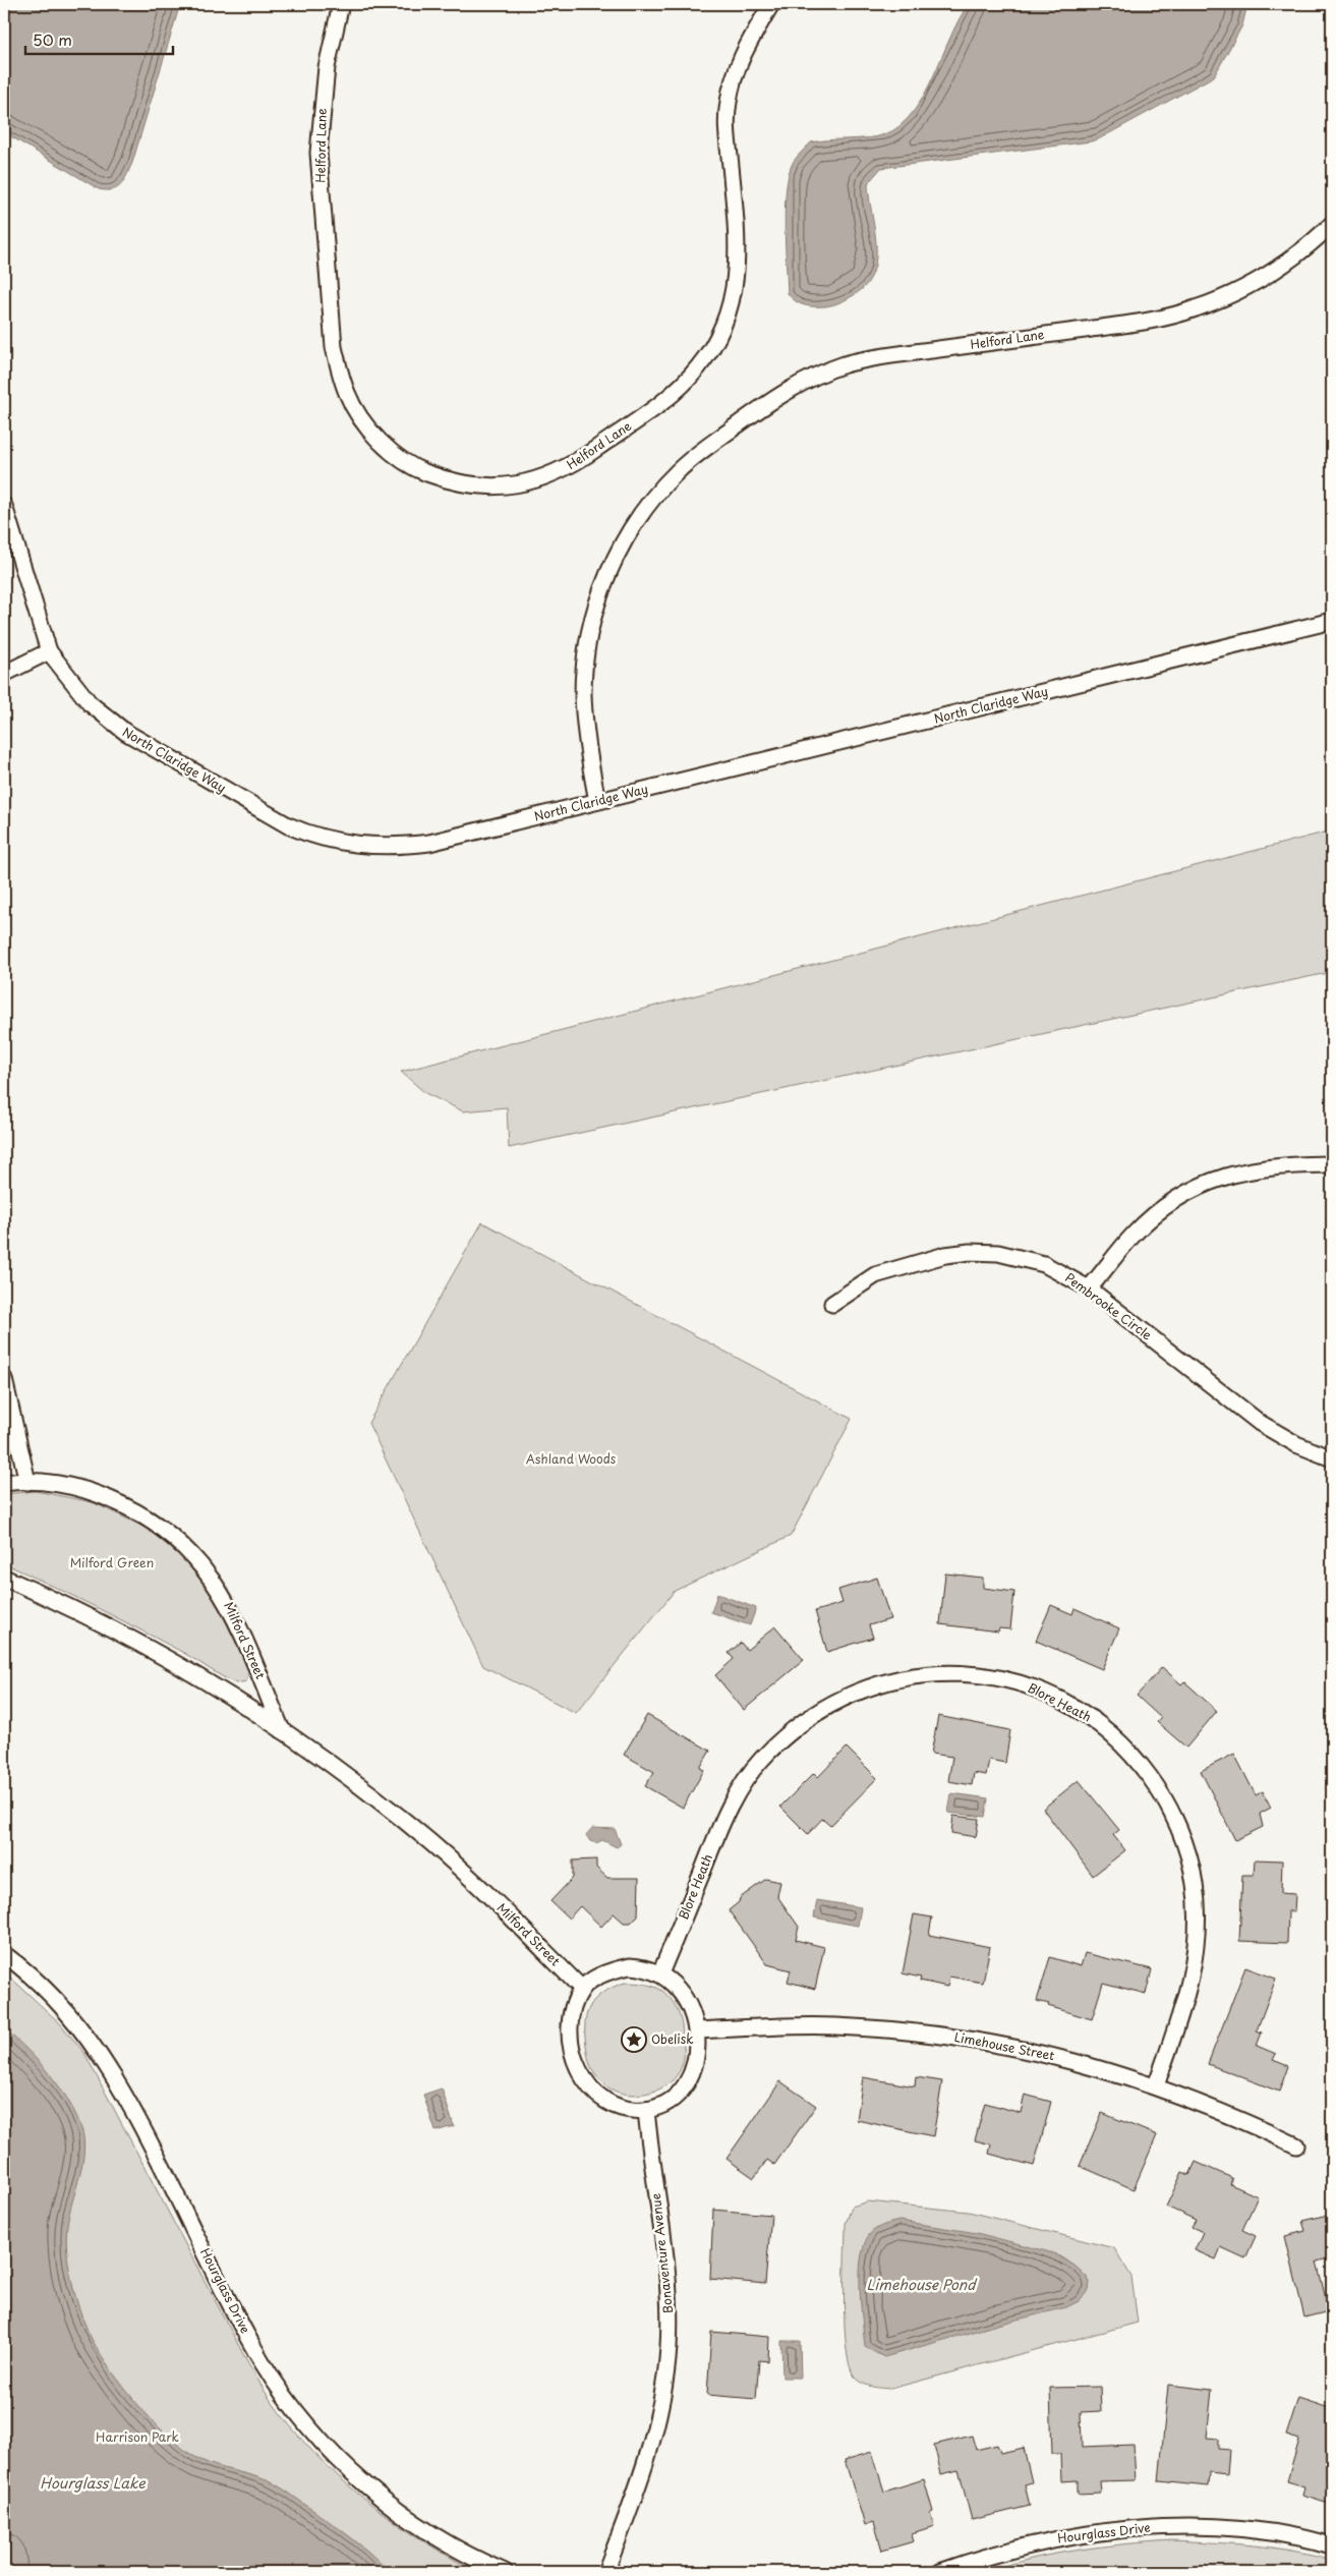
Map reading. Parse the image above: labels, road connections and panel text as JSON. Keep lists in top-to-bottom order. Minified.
{"streets":{"street":["Helford Lane","North Claridge Way","Pembrooke Circle","Milford Street","Blore Heath","Limehouse Street","Bonaventure Avenue","Hourglass Drive"]},"crossings":[["Helford Lane","North Claridge Way"],["Milford Street","Blore Heath"],["Milford Street","Limehouse Street"],["Milford Street","Bonaventure Avenue"],["Blore Heath","Limehouse Street"],["Blore Heath","Bonaventure Avenue"],["Limehouse Street","Bonaventure Avenue"]],"water":["Limehouse Pond","Hourglass Lake"],"parks":["Ashland Woods","Milford Green","Harrison Park"],"places":{"place":["Obelisk"]},"scale_bar":"50 m"}
